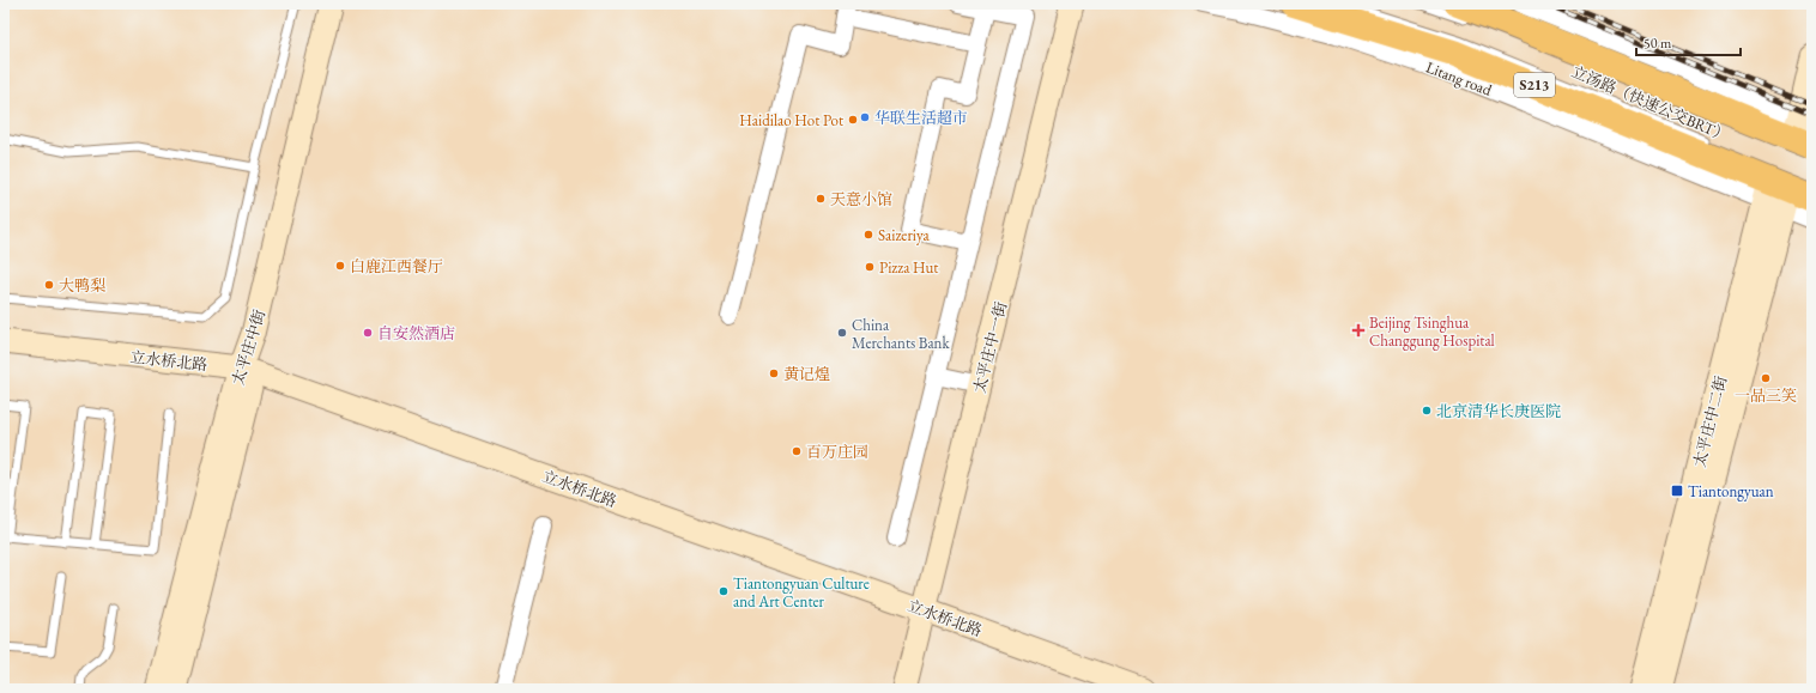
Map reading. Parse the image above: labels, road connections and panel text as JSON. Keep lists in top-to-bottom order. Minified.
{"streets":{"main road":["Litang road","S213","太平庄中街","太平庄中一街","立水桥北路","太平庄中二街"],"lane":["立汤路（快速公交BRT）"]},"crossings":[["Litang road","太平庄中二街"],["太平庄中街","立水桥北路"],["太平庄中一街","立水桥北路"]],"places":{"other":["华联生活超市","Haidilao Hot Pot","天意小馆","Saizeriya","白鹿江西餐厅","Pizza Hut","大鸭梨","自安然酒店","China Merchants Bank","黄记煌","一品三笑","北京清华长庚医院","百万庄园","Tiantongyuan Culture and Art Center"],"health":["Beijing Tsinghua Changgung Hospital"],"transit":["Tiantongyuan"]},"scale_bar":"50 m"}
